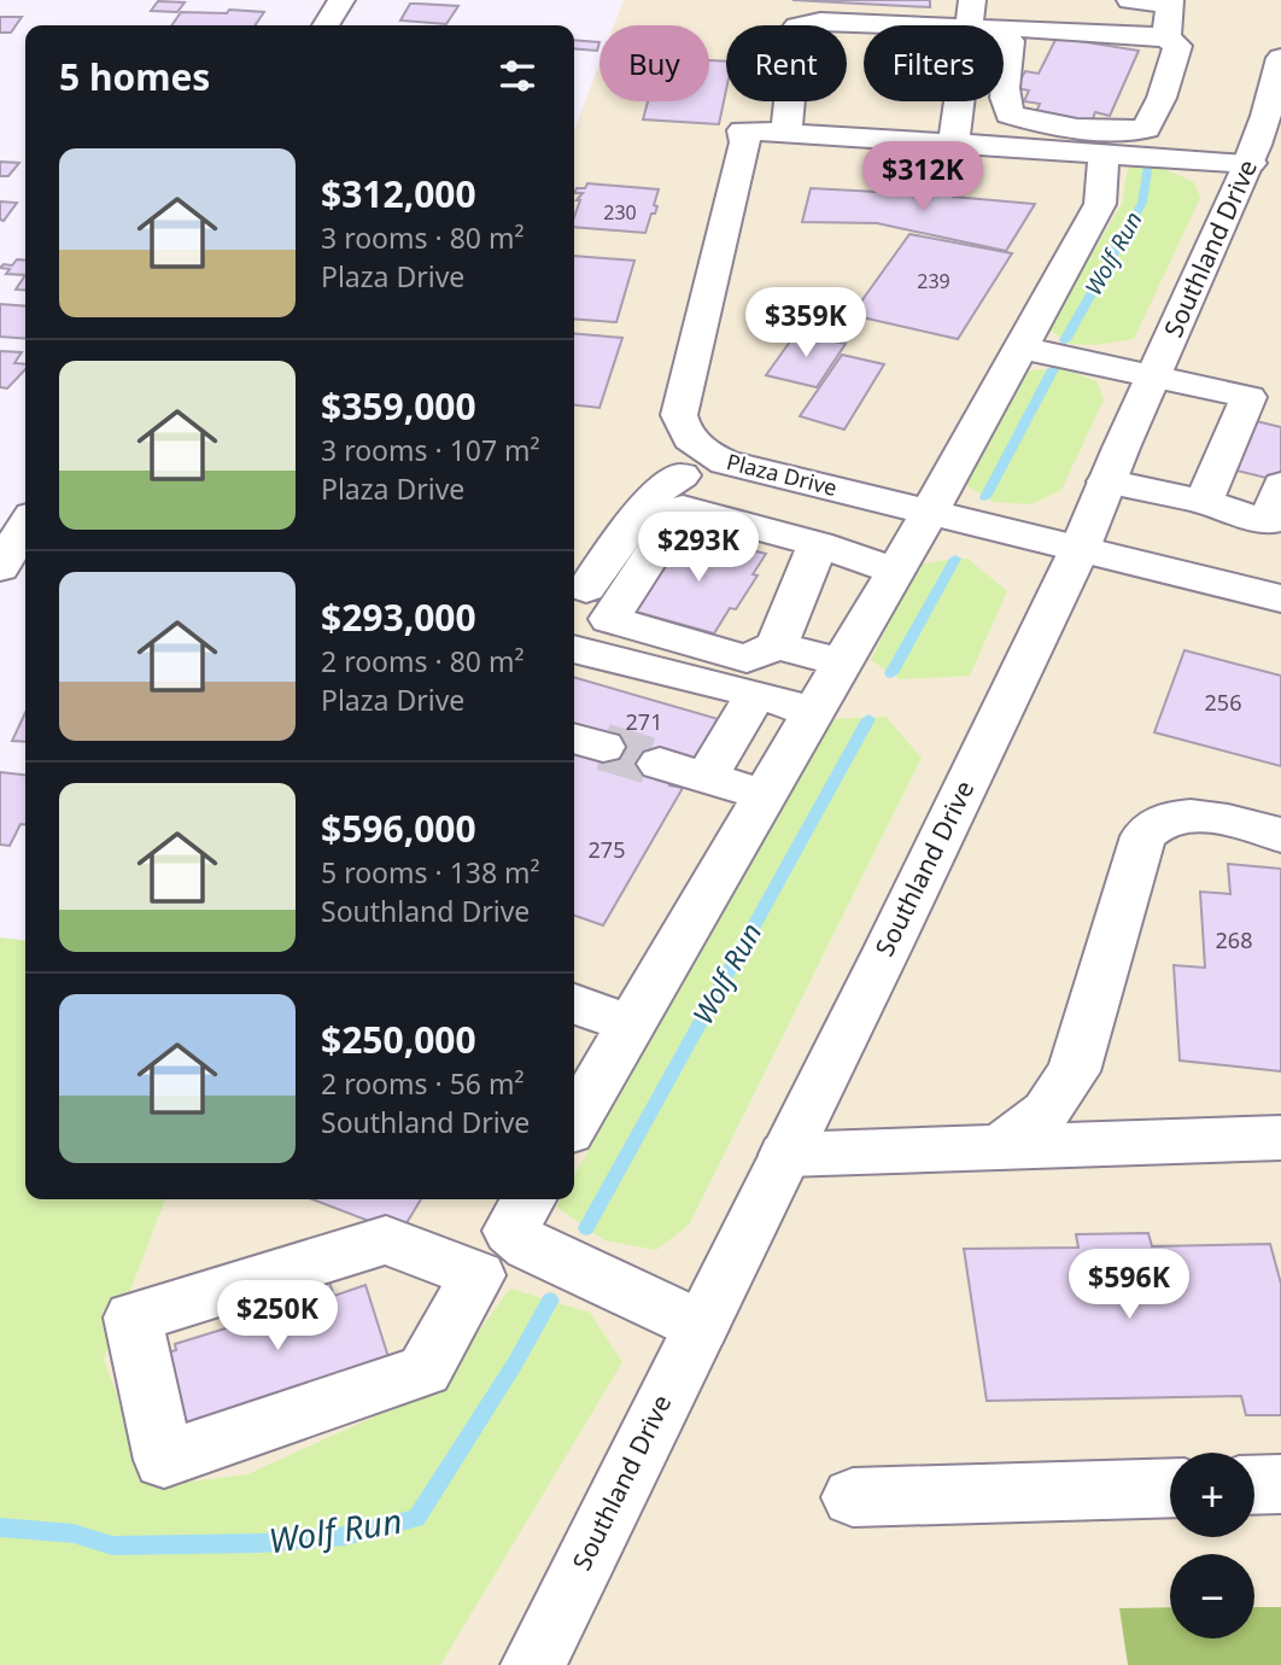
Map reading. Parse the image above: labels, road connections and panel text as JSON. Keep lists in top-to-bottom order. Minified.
{"streets":{"main road":["Southland Drive","Plaza Drive"]},"crossings":[["Southland Drive","Plaza Drive"]],"water":["Wolf Run"],"house_numbers":["230","239","256","271","275","268"],"page":{"chip":["Buy","Rent","Filters"],"heading":"5 homes","list":[{"name":"$312,000","note":"3 rooms · 80 m² · Plaza Drive"},{"name":"$359,000","note":"3 rooms · 107 m² · Plaza Drive"},{"name":"$293,000","note":"2 rooms · 80 m² · Plaza Drive"},{"name":"$596,000","note":"5 rooms · 138 m² · Southland Drive"},{"name":"$250,000","note":"2 rooms · 56 m² · Southland Drive"}],"price":["$312K","$359K","$293K","$596K","$250K"],"map_buttons":["+","−"]}}
